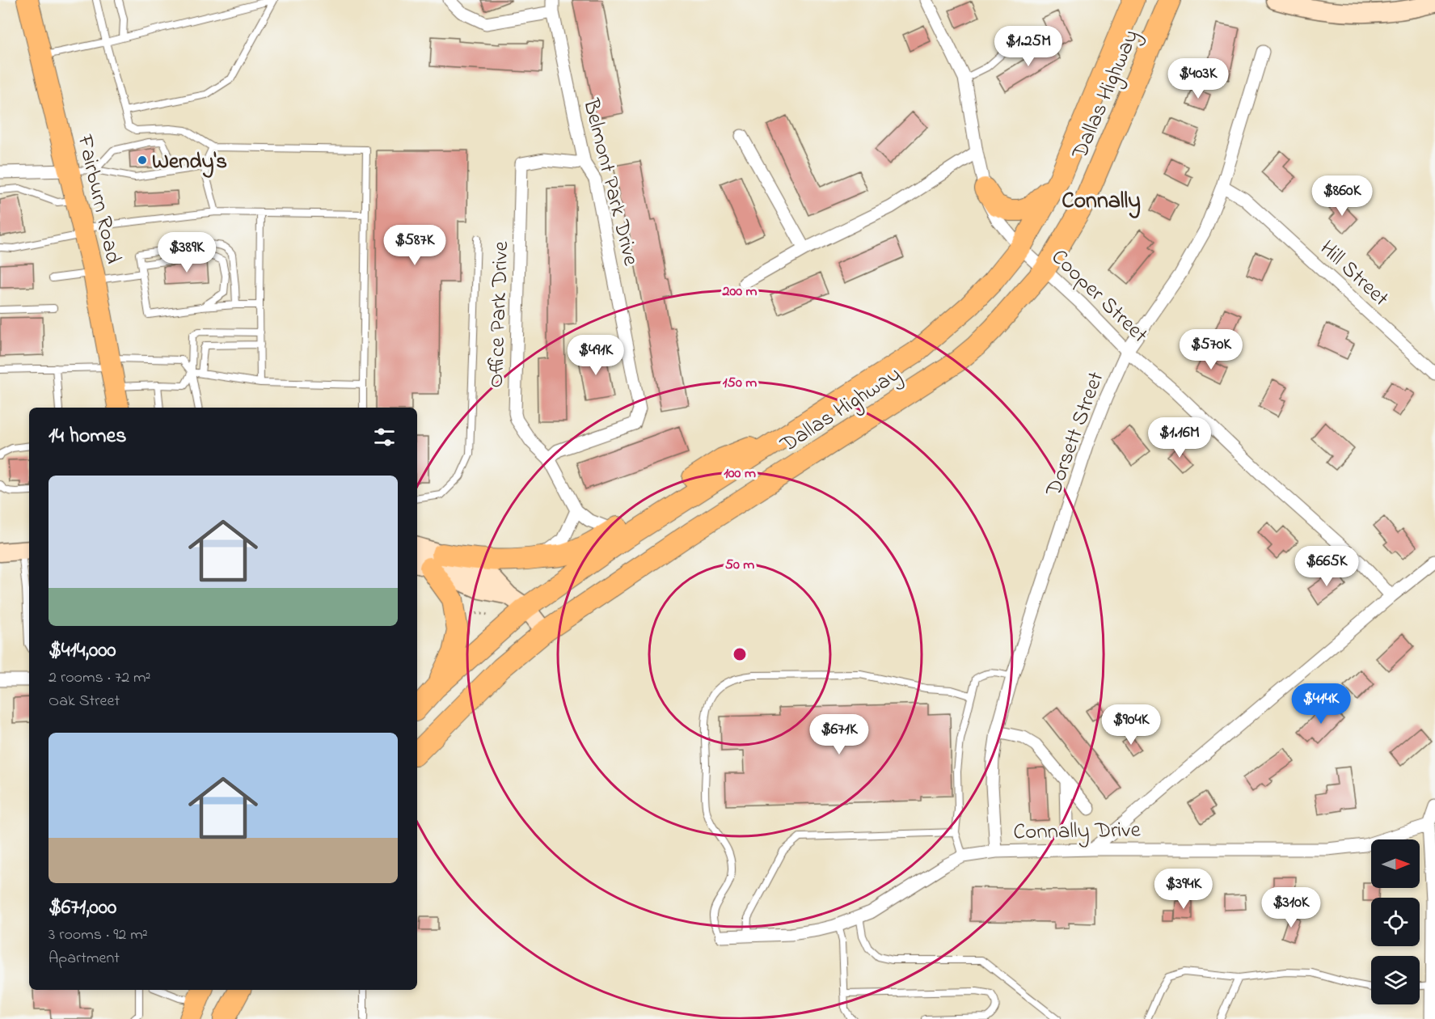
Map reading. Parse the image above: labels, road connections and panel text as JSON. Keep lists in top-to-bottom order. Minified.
{"streets":{"main road":["Dallas Highway","Fairburn Road"],"street":["Belmont Park Drive","Hill Street","Cooper Street","Office Park Drive","Dorsett Street","Connally Drive"]},"crossings":[["Dallas Highway","Cooper Street"],["Belmont Park Drive","Office Park Drive"],["Hill Street","Dorsett Street"],["Cooper Street","Dorsett Street"],["Dorsett Street","Connally Drive"]],"districts":["Connally"],"places":["Wendy's"],"north":"right","page":{"price":["$1.25M","$403K","$860K","$587K","$389K","$570K","$491K","$1.16M","$665K","$414K","$904K","$671K","$394K","$310K"],"heading":"14 homes","list":[{"name":"$414,000","note":"2 rooms · 72 m² · Oak Street"},{"name":"$671,000","note":"3 rooms · 92 m² · Apartment"}]},"rings":["200 m","150 m","100 m","50 m"]}
